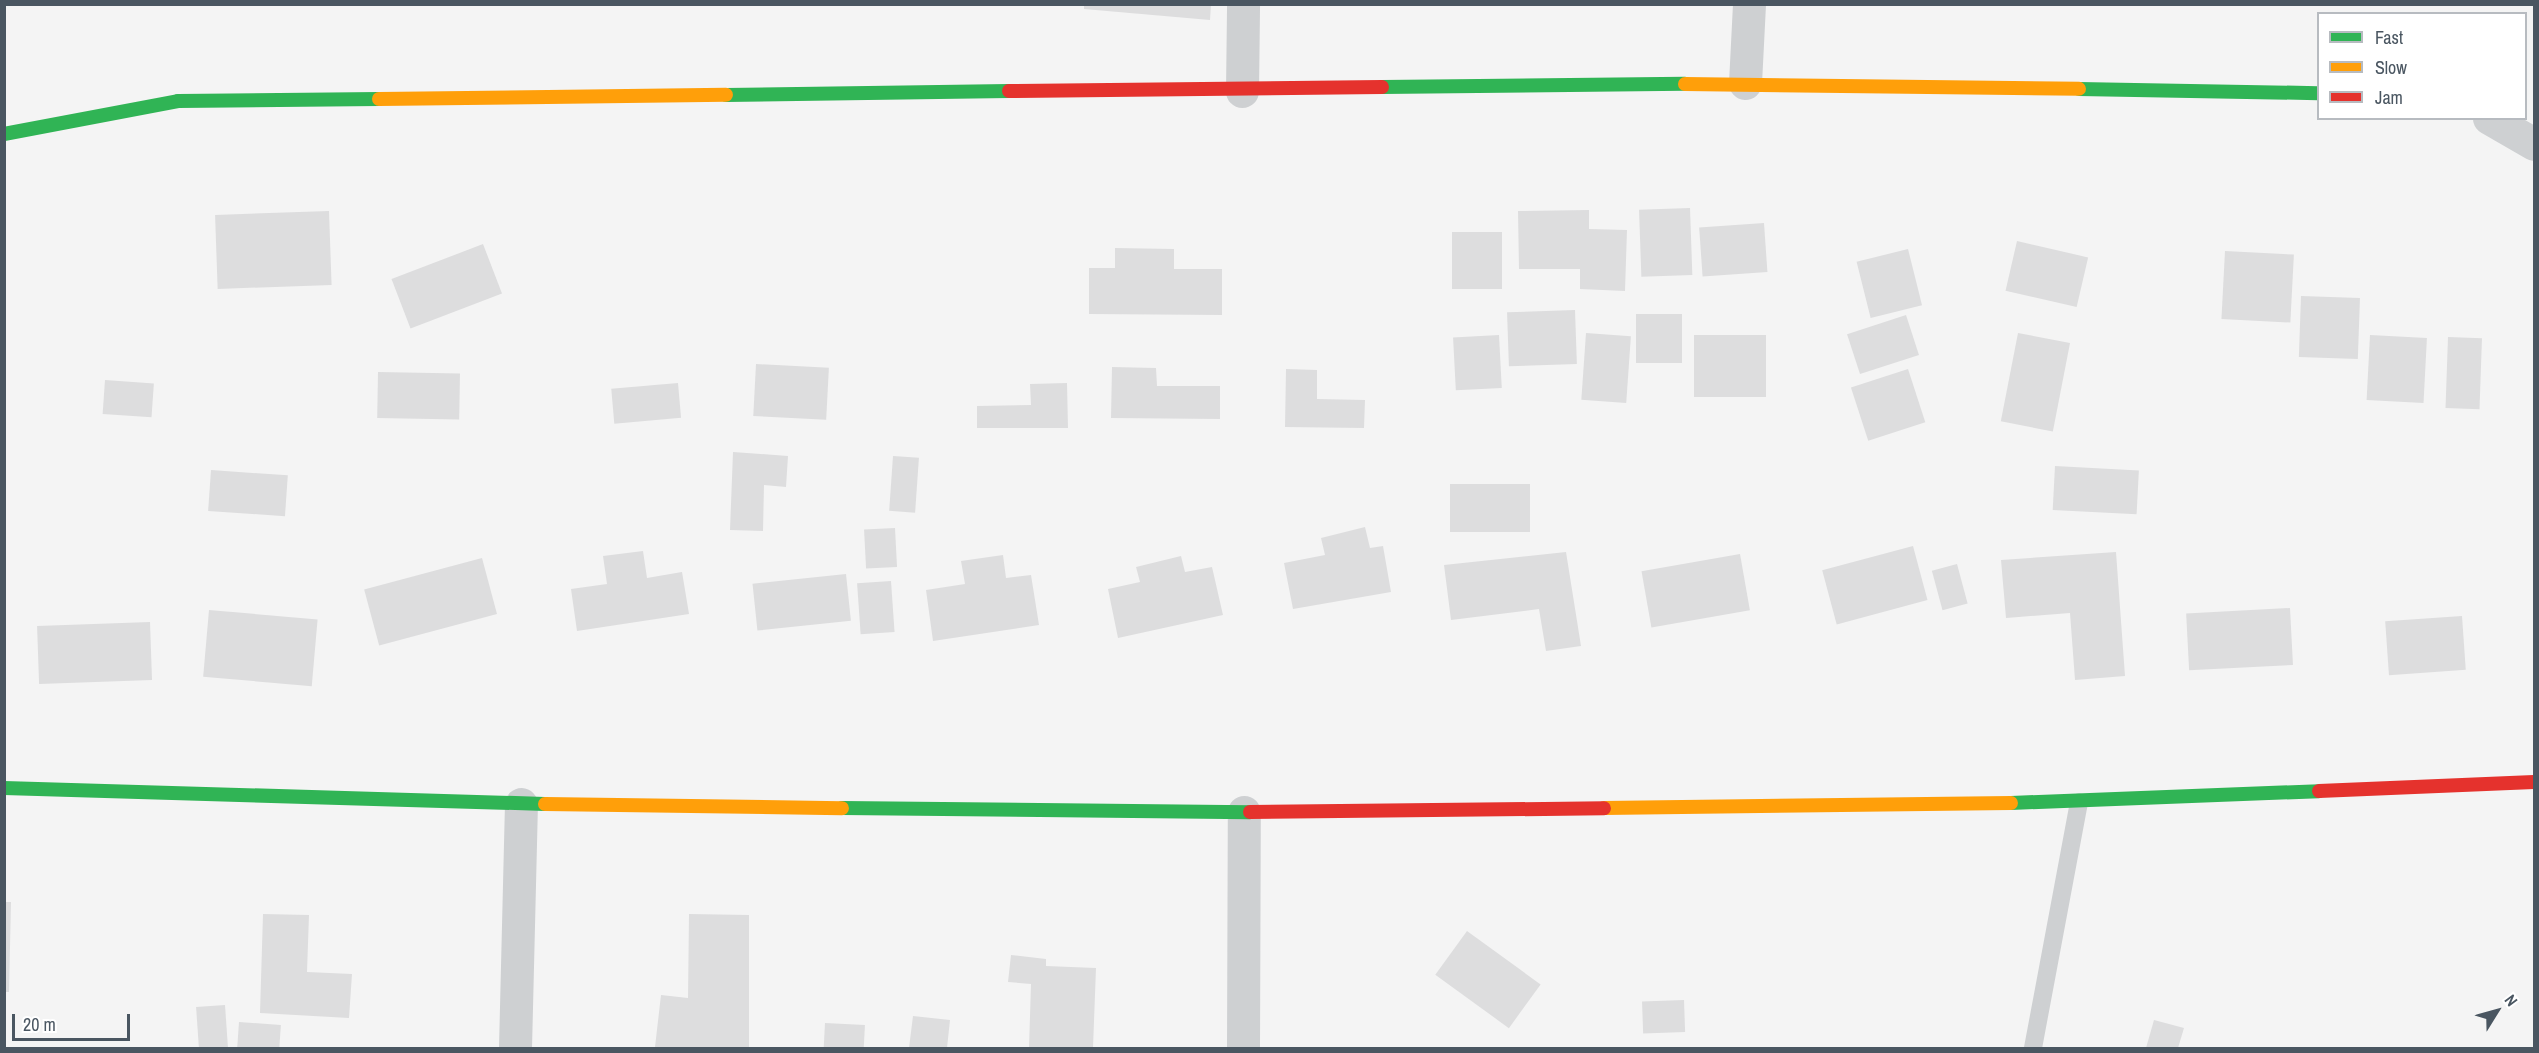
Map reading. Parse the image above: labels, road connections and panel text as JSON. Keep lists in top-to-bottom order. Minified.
{"legend":["Fast","Slow","Jam"],"scale_bar":"20 m","north":"top right"}
